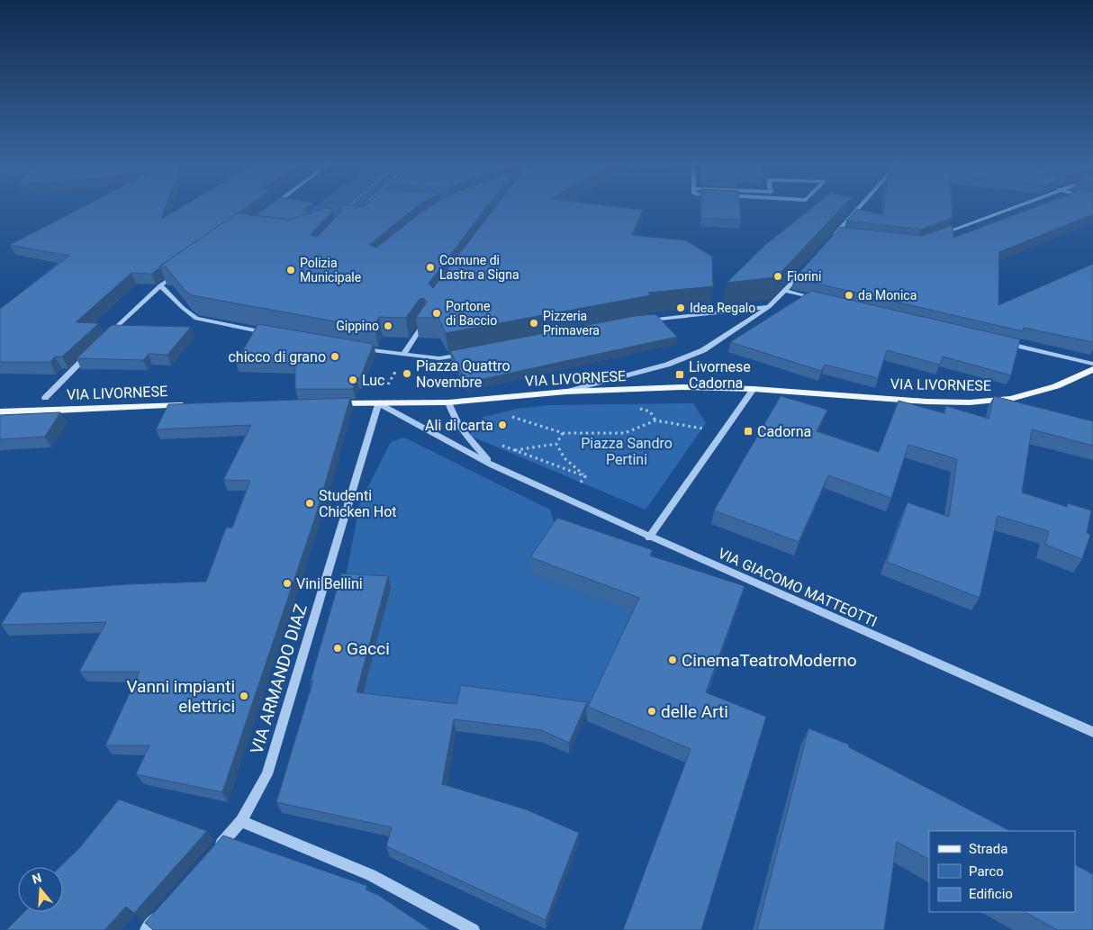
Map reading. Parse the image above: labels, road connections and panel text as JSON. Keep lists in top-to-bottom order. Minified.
{"streets":{"main road":["VIA LIVORNESE"],"street":["VIA GIACOMO MATTEOTTI","VIA ARMANDO DIAZ"]},"crossings":[["VIA LIVORNESE","VIA GIACOMO MATTEOTTI"],["VIA LIVORNESE","VIA ARMANDO DIAZ"],["VIA GIACOMO MATTEOTTI","VIA ARMANDO DIAZ"]],"parks":["Piazza Sandro Pertini"],"places":{"other":["Comune di Lastra a Signa","Polizia Municipale","Fiorini","da Monica","Idea Regalo","Portone di Baccio","Pizzeria Primavera","Gippino","chicco di grano","Piazza Quattro Novembre","Luc","Ali di carta","Studenti Chicken Hot","Vini Bellini","Gacci","CinemaTeatroModerno","Vanni impianti elettrici","delle Arti"],"transit":["Livornese Cadorna","Cadorna"]},"legend":["Strada","Parco","Edificio"],"north":"top"}
